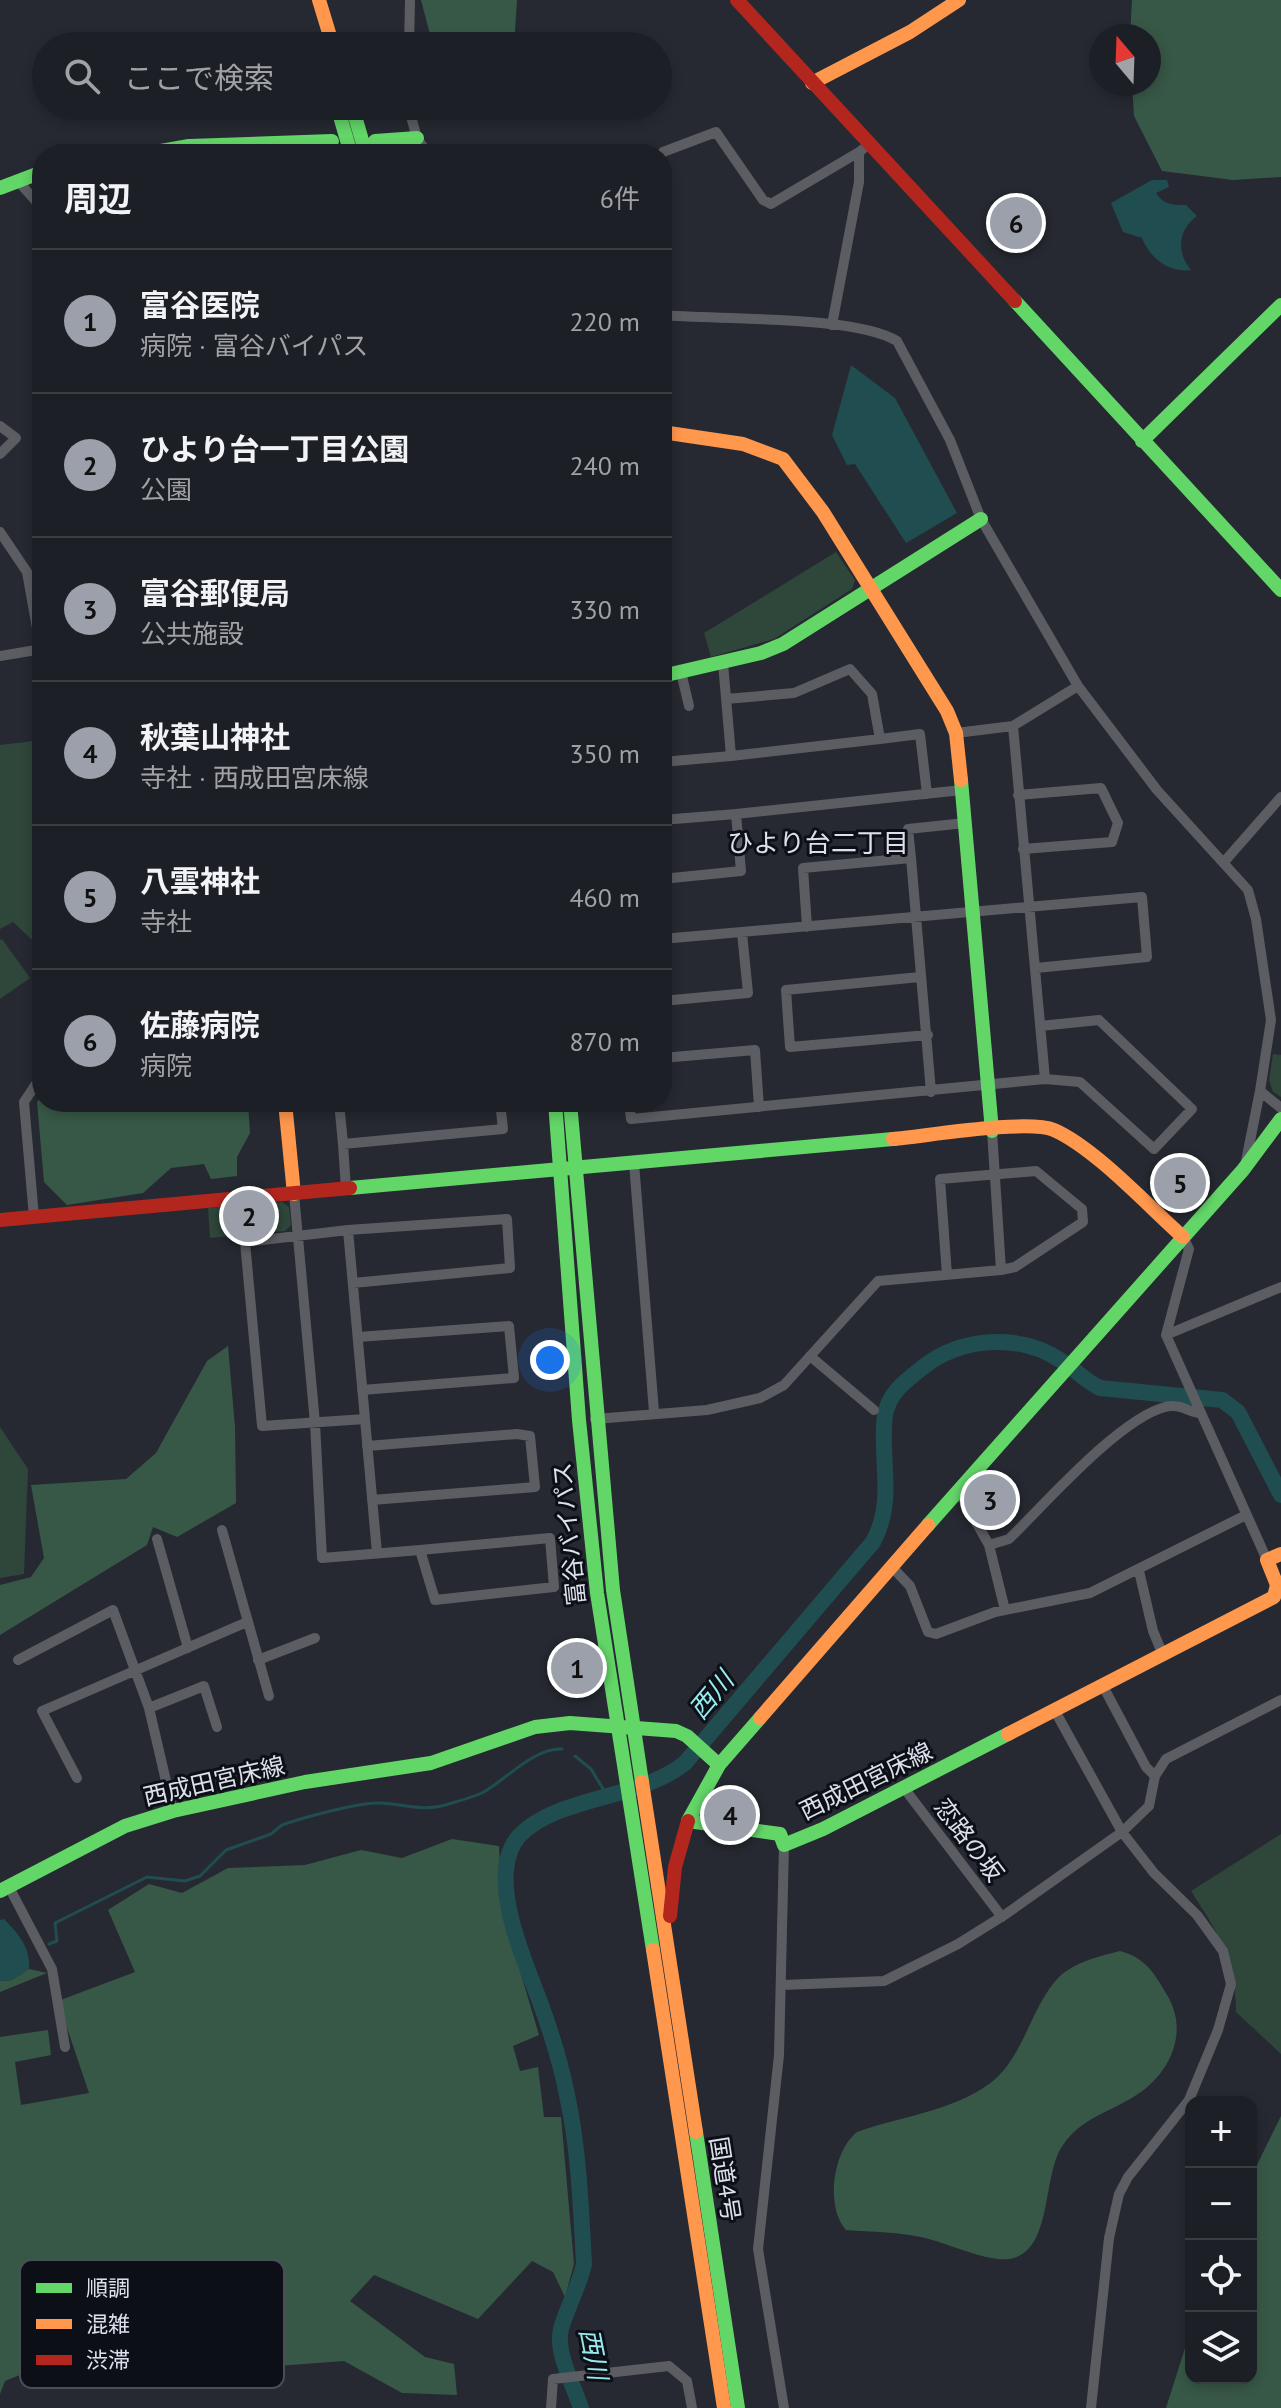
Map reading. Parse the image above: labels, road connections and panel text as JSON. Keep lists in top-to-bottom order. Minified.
{"streets":{"main road":["富谷バイパス","西成田宮床線","国道4号"],"street":["恋路の坂"]},"crossings":[["富谷バイパス","西成田宮床線"],["富谷バイパス","国道4号"],["西成田宮床線","恋路の坂"]],"districts":["ひより台二丁目"],"water":["西川"],"legend":["順調","混雑","渋滞"],"north":"top","page":{"search":"ここで検索","heading":["周辺","6件"],"pins":["6","5","2","3","1","4"],"list":[{"mark":"1","name":"富谷医院","note":"病院 · 富谷バイパス","value":"220 m"},{"mark":"2","name":"ひより台一丁目公園","note":"公園","value":"240 m"},{"mark":"3","name":"富谷郵便局","note":"公共施設","value":"330 m"},{"mark":"4","name":"秋葉山神社","note":"寺社 · 西成田宮床線","value":"350 m"},{"mark":"5","name":"八雲神社","note":"寺社","value":"460 m"},{"mark":"6","name":"佐藤病院","note":"病院","value":"870 m"}],"map_buttons":["+","−"]}}
